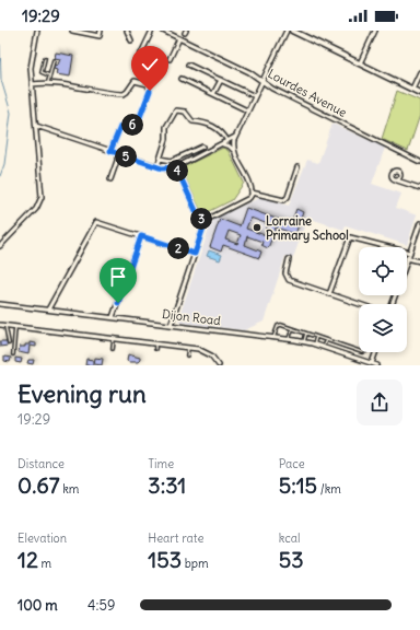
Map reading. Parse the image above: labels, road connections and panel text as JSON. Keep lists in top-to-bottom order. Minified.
{"streets":{"street":["Lourdes Avenue","Dijon Road"]},"places":["Lorraine Primary School"],"page":{"status":"19:29","pins":["6","5","4","3","2"],"heading":["Evening run","19:29"],"stats":[["Distance","0.67 km"],["Time","3:31"],["Pace","5:15 /km"],["Elevation","12 m"],["Heart rate","153 bpm"],["kcal","53"]],"list":[{"name":"100 m","note":"4:59"}]}}
